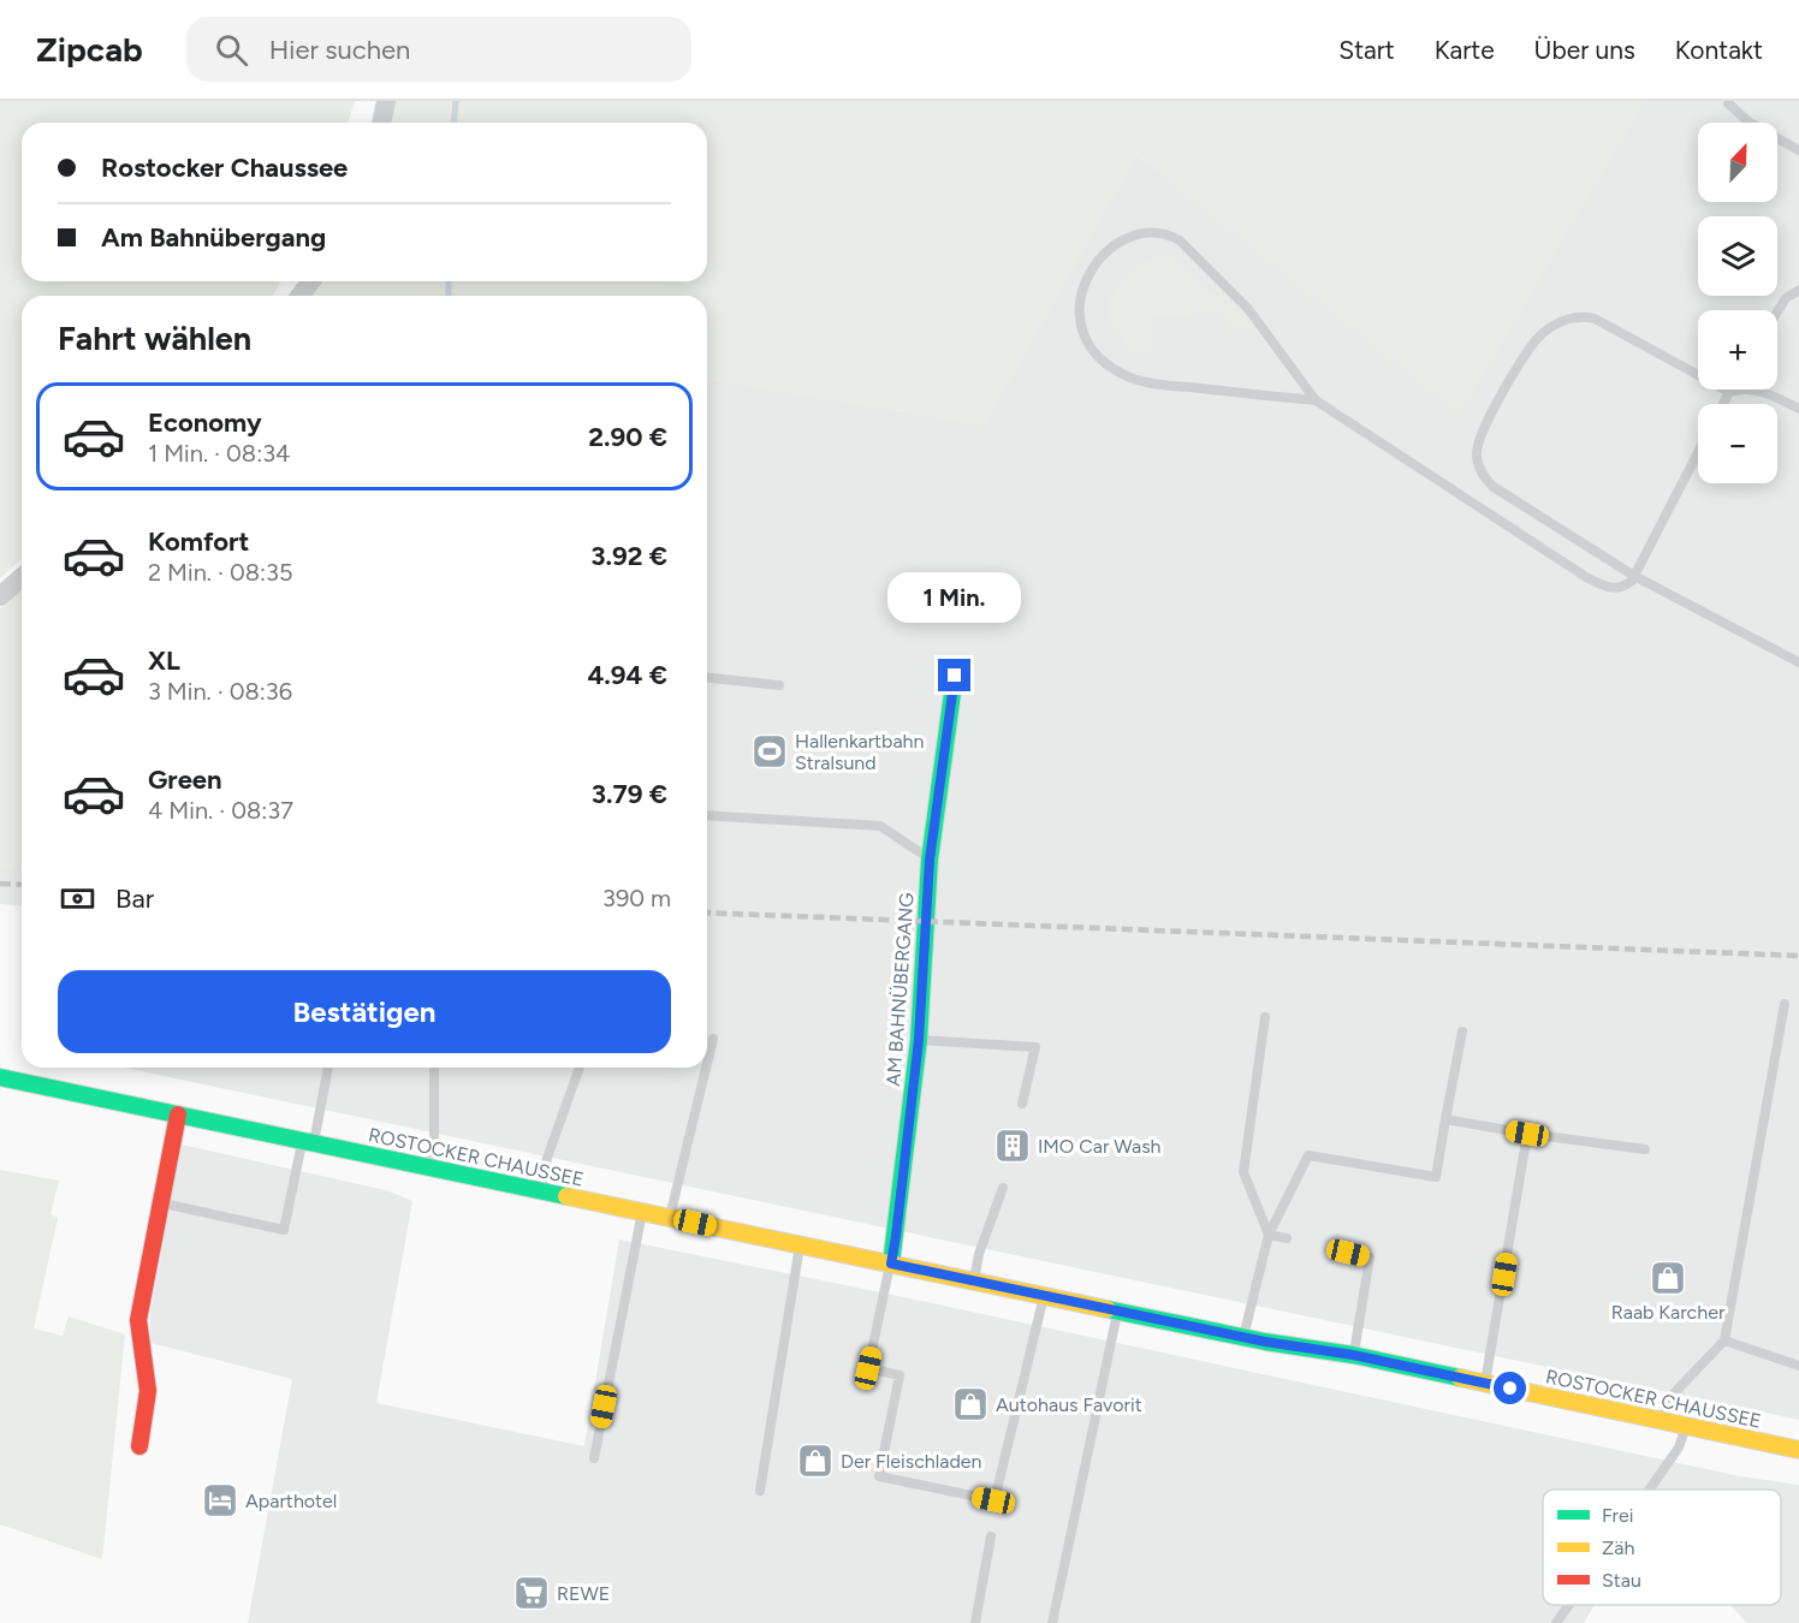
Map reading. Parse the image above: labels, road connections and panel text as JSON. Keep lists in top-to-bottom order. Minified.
{"streets":{"main road":["AM BAHNÜBERGANG","ROSTOCKER CHAUSSEE"]},"crossings":[["AM BAHNÜBERGANG","ROSTOCKER CHAUSSEE"]],"places":{"sports":["Hallenkartbahn Stralsund"],"building":["IMO Car Wash"],"shop":["Raab Karcher","Autohaus Favorit","Der Fleischladen"],"hotel":["Aparthotel"],"supermarket":["REWE"]},"legend":["Frei","Zäh","Stau"],"north":"top right","page":{"header":"Zipcab","search":"Hier suchen","nav":["Start","Karte","Über uns","Kontakt"],"map_buttons":["+","−"],"banner":["Rostocker Chaussee","Am Bahnübergang"],"heading":"Fahrt wählen","list":[{"name":"Economy","note":"1 Min. · 08:34","value":"2.90 €"},{"name":"Komfort","note":"2 Min. · 08:35","value":"3.92 €"},{"name":"XL","note":"3 Min. · 08:36","value":"4.94 €"},{"name":"Green","note":"4 Min. · 08:37","value":"3.79 €"}],"bubble":"1 Min.","pay":["Bar","390 m"],"buttons":"Bestätigen"}}
